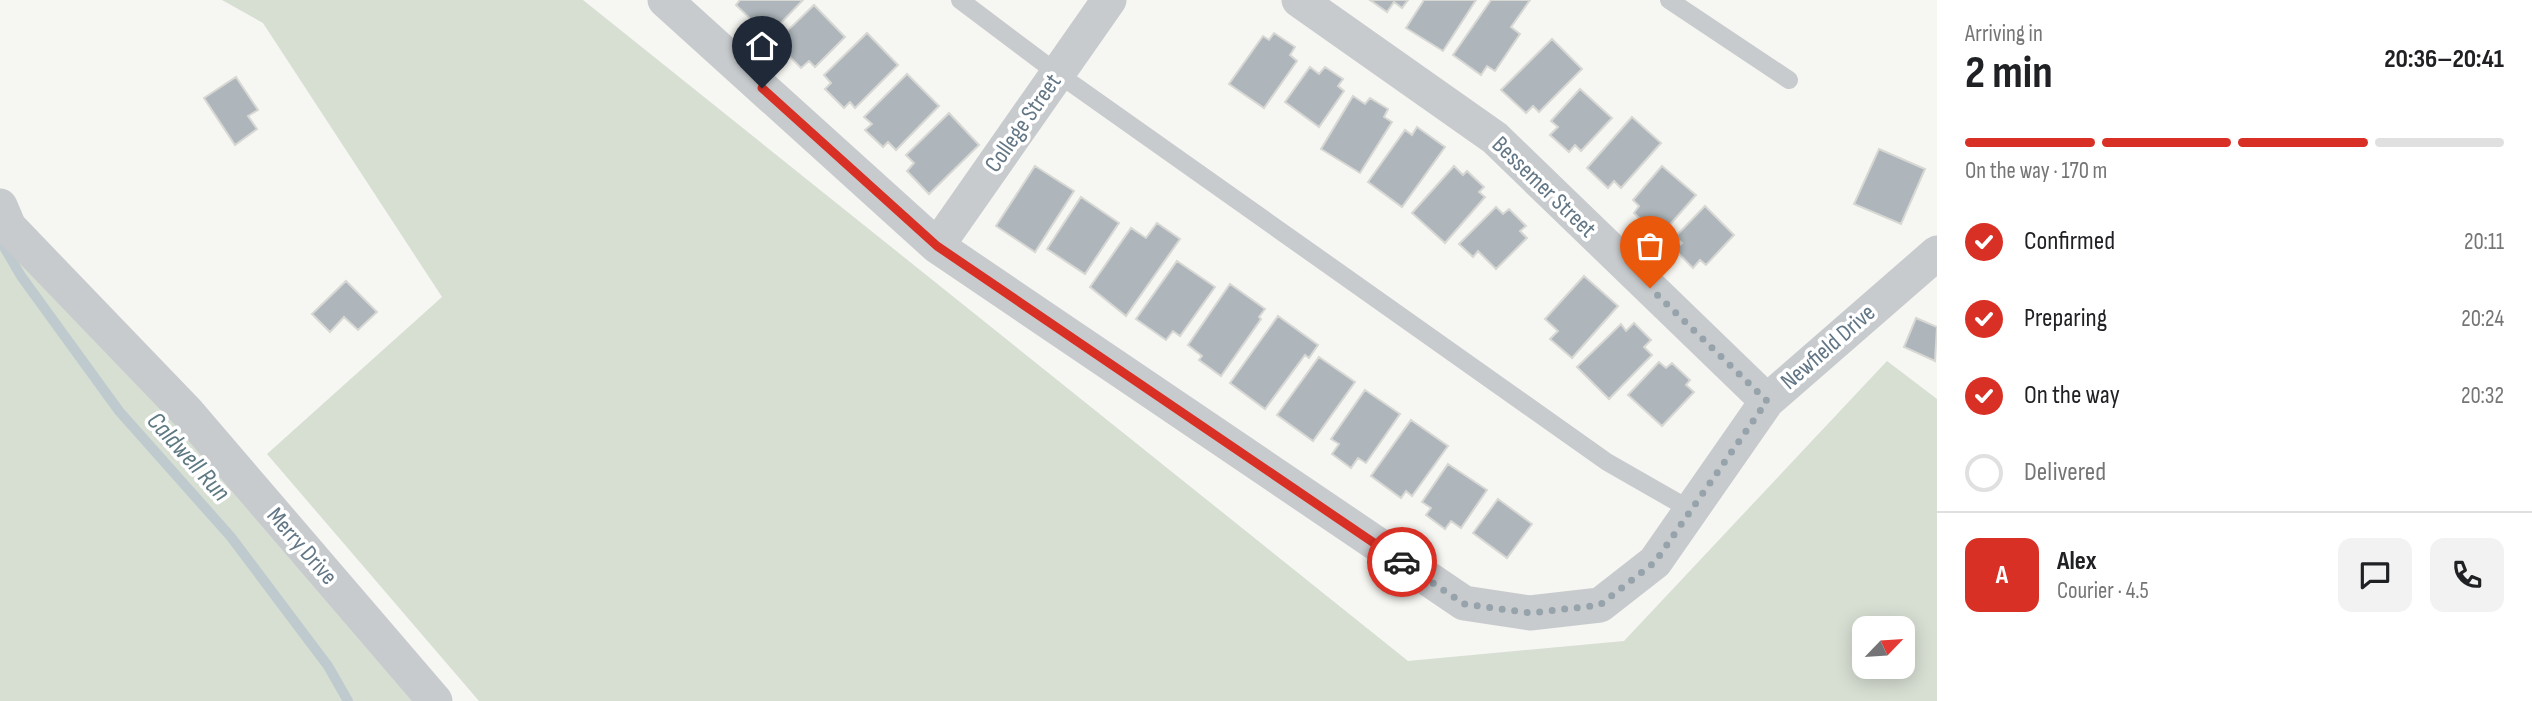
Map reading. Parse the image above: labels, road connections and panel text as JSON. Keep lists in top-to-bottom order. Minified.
{"streets":{"street":["College Street","Bessemer Street","Newfield Drive","Merry Drive"]},"crossings":[["College Street","Newfield Drive"],["Bessemer Street","Newfield Drive"]],"water":["Caldwell Run"],"north":"top right","page":{"heading":["2 min","Arriving in","20:36–20:41"],"panel":["Alex","Courier · 4.5"],"bar":"On the way · 170 m","list":[["Confirmed","20:11"],["Preparing","20:24"],["On the way","20:32"],"Delivered"],"round":"A"}}
